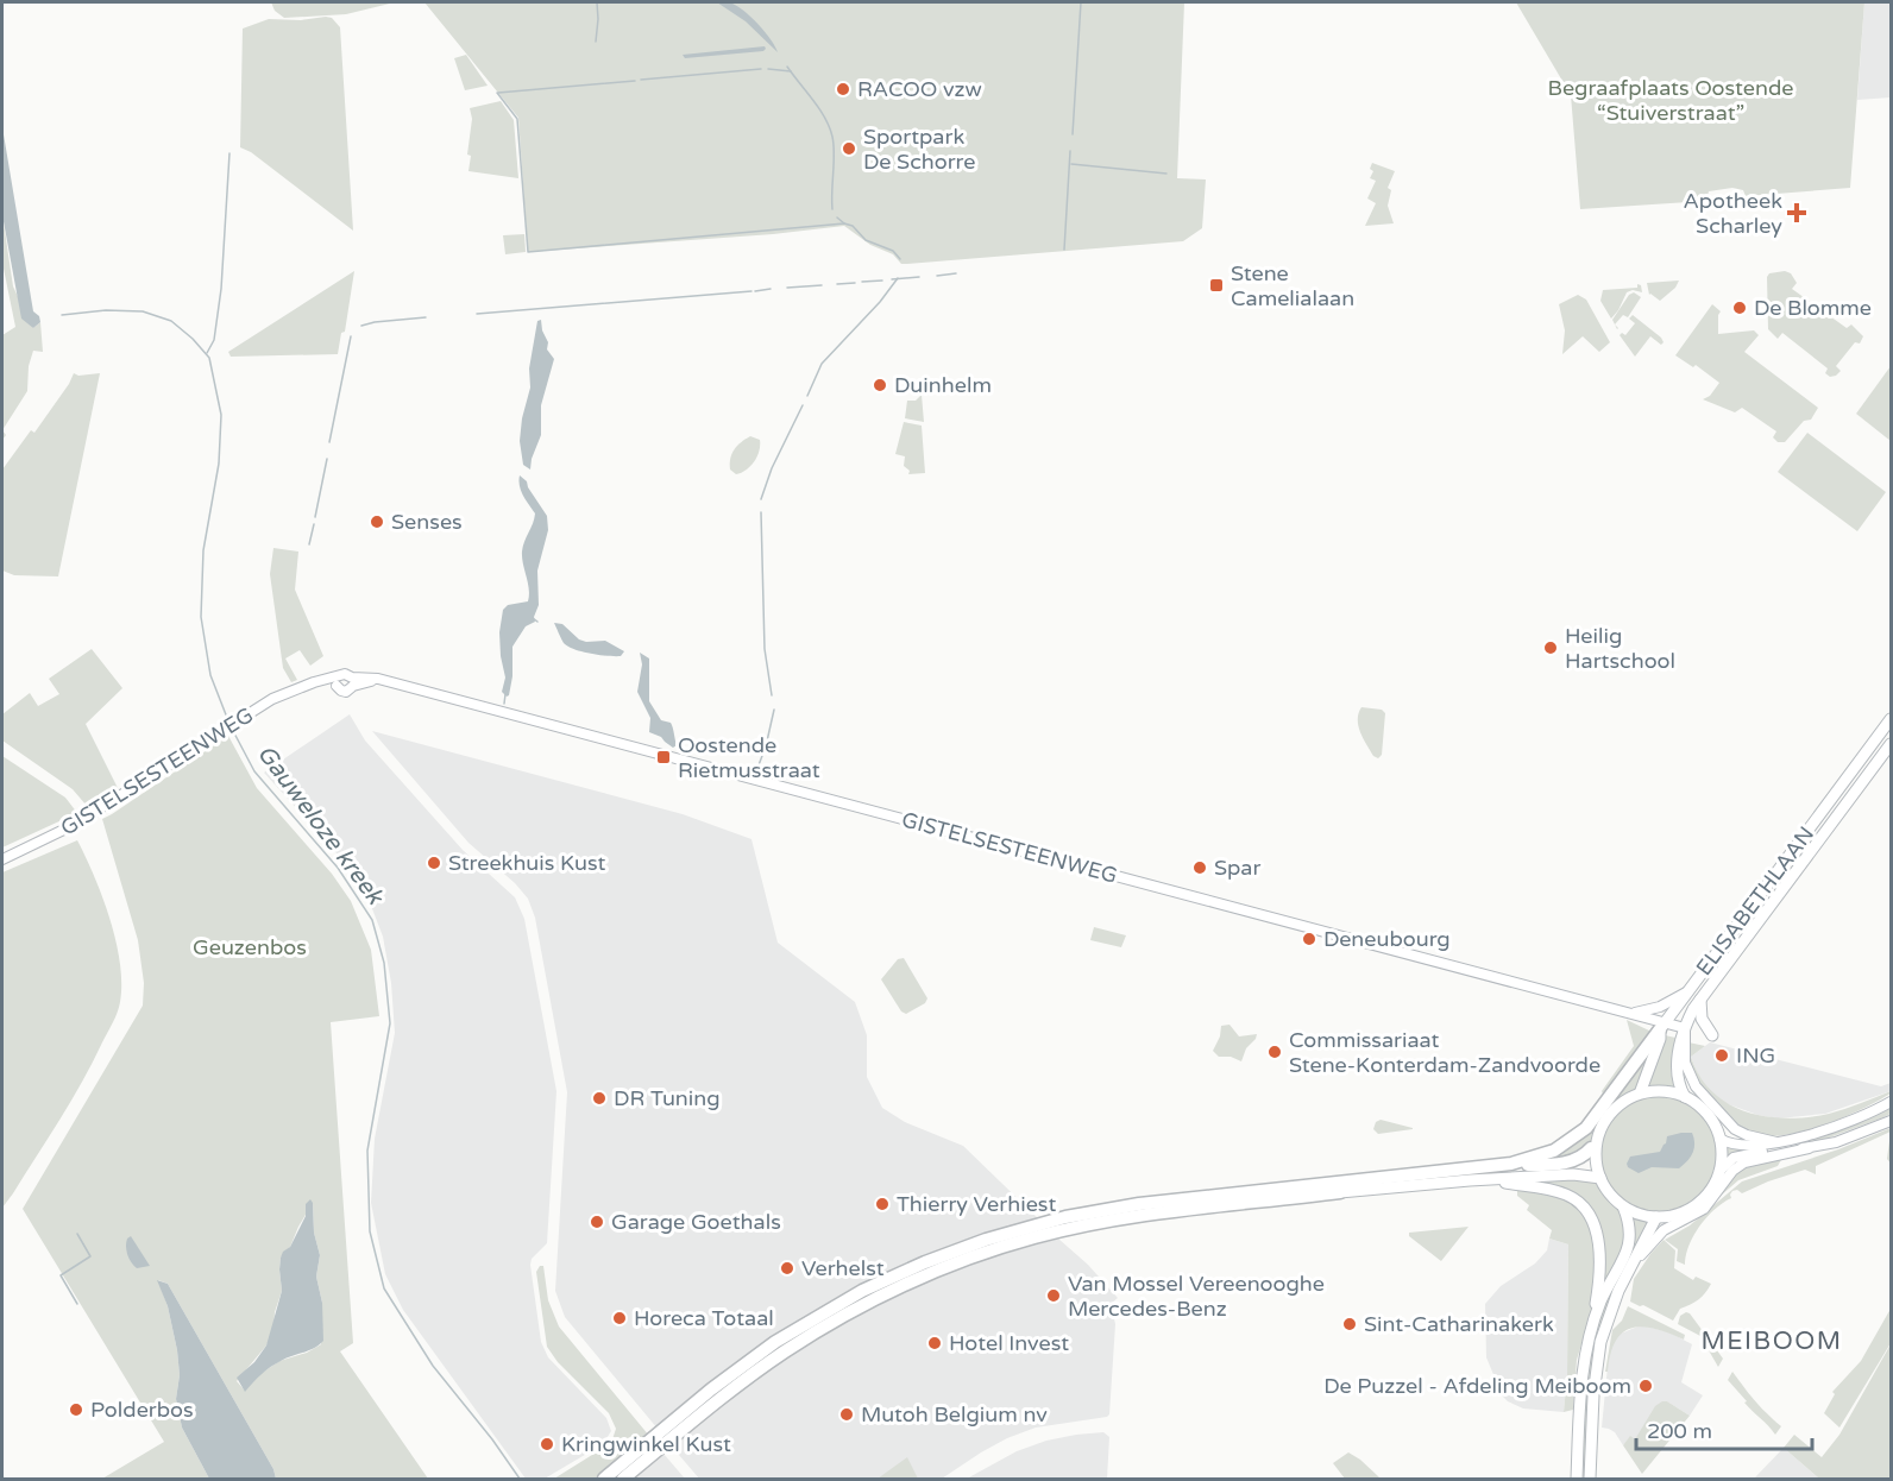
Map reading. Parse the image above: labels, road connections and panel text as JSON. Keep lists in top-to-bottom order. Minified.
{"streets":{"main road":["GISTELSESTEENWEG","ELISABETHLAAN"]},"crossings":[["GISTELSESTEENWEG","ELISABETHLAAN"]],"districts":["MEIBOOM"],"water":["Gauweloze kreek"],"parks":["Begraafplaats Oostende “Stuiverstraat”","Geuzenbos"],"places":{"other":["RACOO vzw","Sportpark De Schorre","De Blomme","Duinhelm","Senses","Heilig Hartschool","Streekhuis Kust","Spar","Deneubourg","Commissariaat Stene-Konterdam-Zandvoorde","ING","DR Tuning","Thierry Verhiest","Garage Goethals","Verhelst","Van Mossel Vereenooghe Mercedes-Benz","Horeca Totaal","Sint-Catharinakerk","Hotel Invest","De Puzzel - Afdeling Meiboom","Polderbos","Mutoh Belgium nv","Kringwinkel Kust"],"health":["Apotheek Scharley"],"transit":["Stene Camelialaan","Oostende Rietmusstraat"]},"scale_bar":"200 m"}
